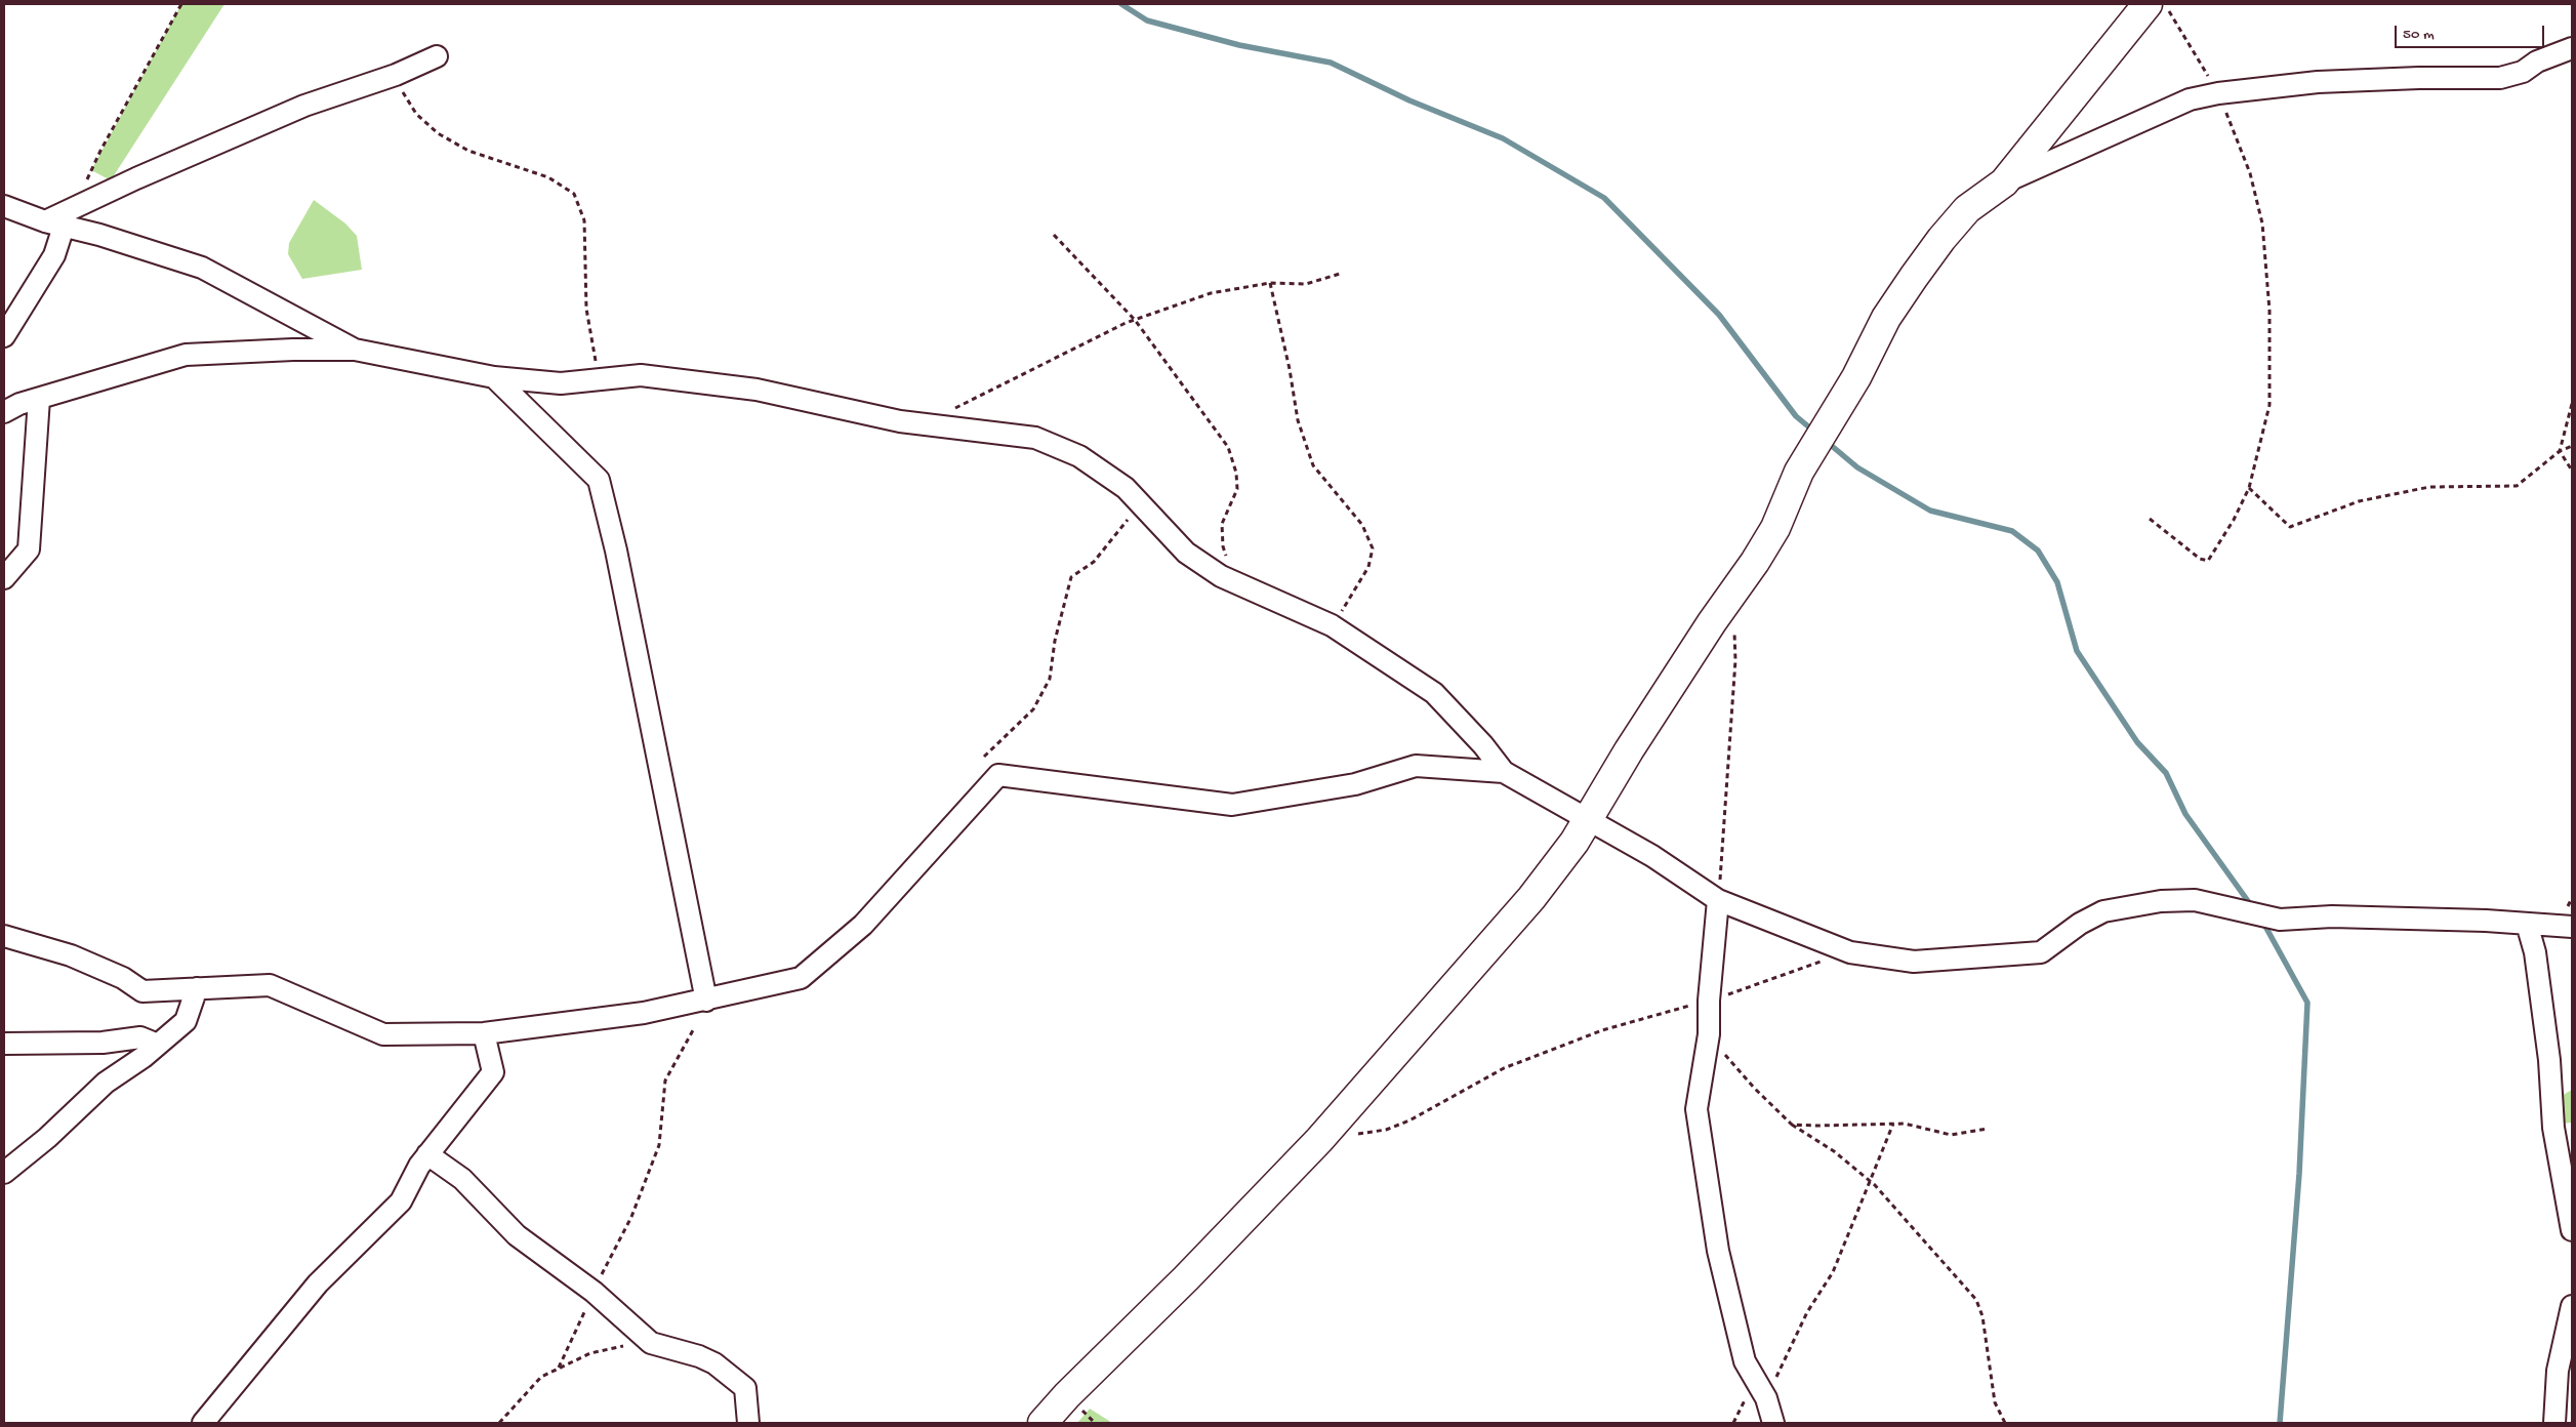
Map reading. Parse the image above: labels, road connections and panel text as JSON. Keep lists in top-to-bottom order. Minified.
{"scale_bar":"50 m"}
